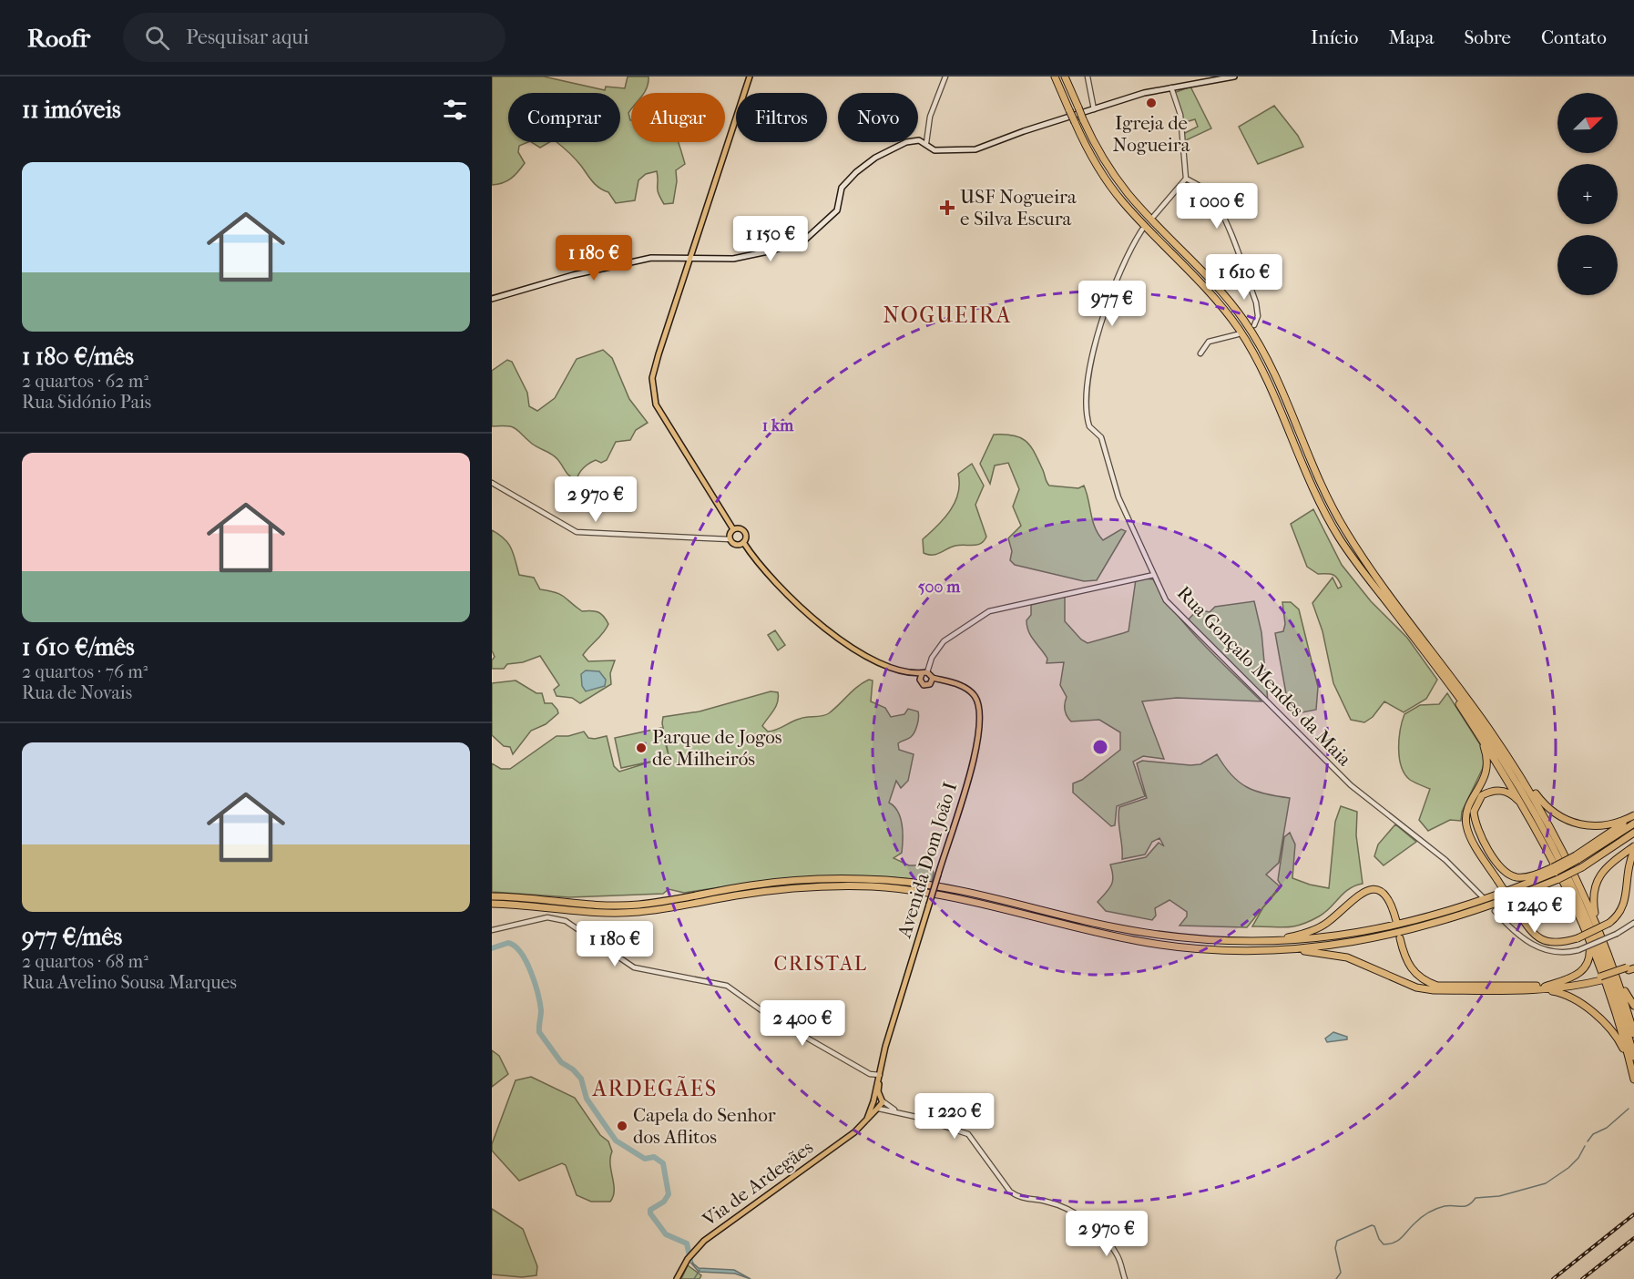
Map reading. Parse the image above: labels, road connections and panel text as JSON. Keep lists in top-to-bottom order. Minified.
{"streets":{"main road":["Avenida Dom João I","Via de Ardegães"],"street":["Rua Gonçalo Mendes da Maia"]},"districts":["NOGUEIRA","CRISTAL","ARDEGÃES"],"places":{"other":["Igreja de Nogueira","Parque de Jogos de Milheirós","Capela do Senhor dos Aflitos"],"health":["USF Nogueira e Silva Escura"]},"north":"top right","page":{"header":"Roofr","search":"Pesquisar aqui","nav":["Início","Mapa","Sobre","Contato"],"heading":"11 imóveis","map_buttons":["+","−"],"chip":["Comprar","Alugar","Filtros","Novo"],"list":[{"name":"1 180 €/mês","note":"2 quartos · 62 m² · Rua Sidónio Pais"},{"name":"1 610 €/mês","note":"2 quartos · 76 m² · Rua de Novais"},{"name":"977 €/mês","note":"2 quartos · 68 m² · Rua Avelino Sousa Marques"}],"price":["1 000 €","1 150 €","1 180 €","1 610 €","977 €","2 970 €","1 240 €","1 180 €","2 400 €","1 220 €","2 970 €"]},"rings":["1 km","500 m"]}
